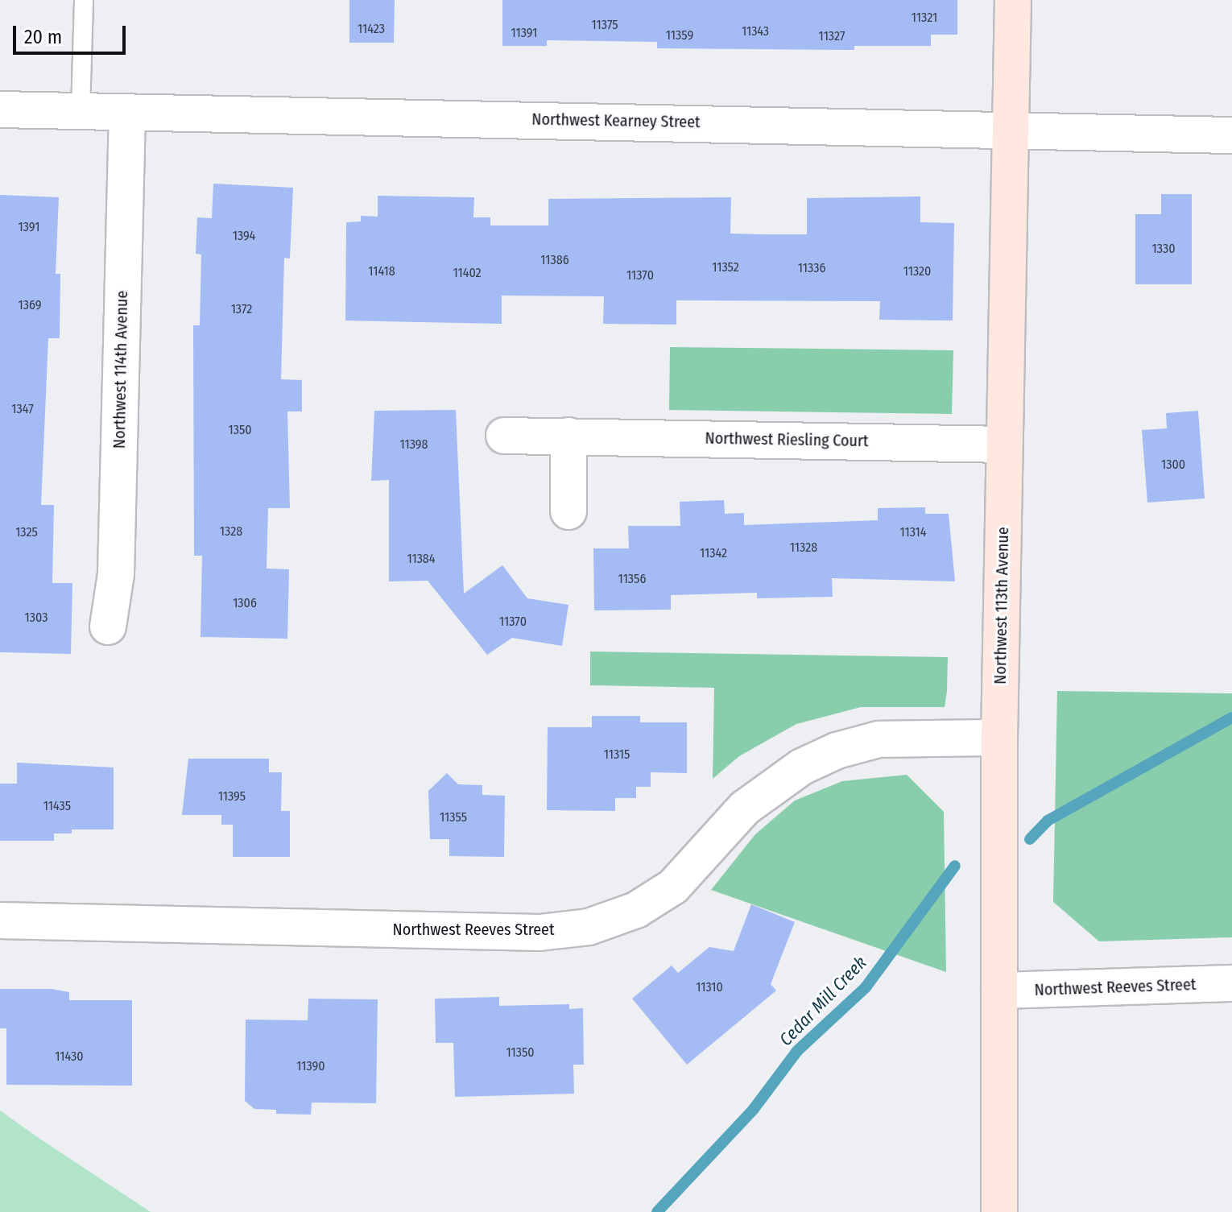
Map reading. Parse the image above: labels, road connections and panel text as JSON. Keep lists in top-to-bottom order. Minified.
{"streets":{"street":["Northwest Kearney Street","Northwest 114th Avenue","Northwest Riesling Court","Northwest 113th Avenue","Northwest Reeves Street"]},"crossings":[["Northwest Kearney Street","Northwest 114th Avenue"],["Northwest Kearney Street","Northwest 113th Avenue"],["Northwest Riesling Court","Northwest 113th Avenue"],["Northwest 113th Avenue","Northwest Reeves Street"]],"water":["Cedar Mill Creek"],"house_numbers":["11321","11375","11423","11343","11391","11359","11327","1391","1394","1330","11386","11352","11336","11418","11320","11402","11370","1369","1372","1347","1350","11398","1300","1328","1325","11314","11328","11342","11384","11356","1306","1303","11370","11315","11395","11435","11355","11310","11350","11430","11390"],"scale_bar":"20 m"}
